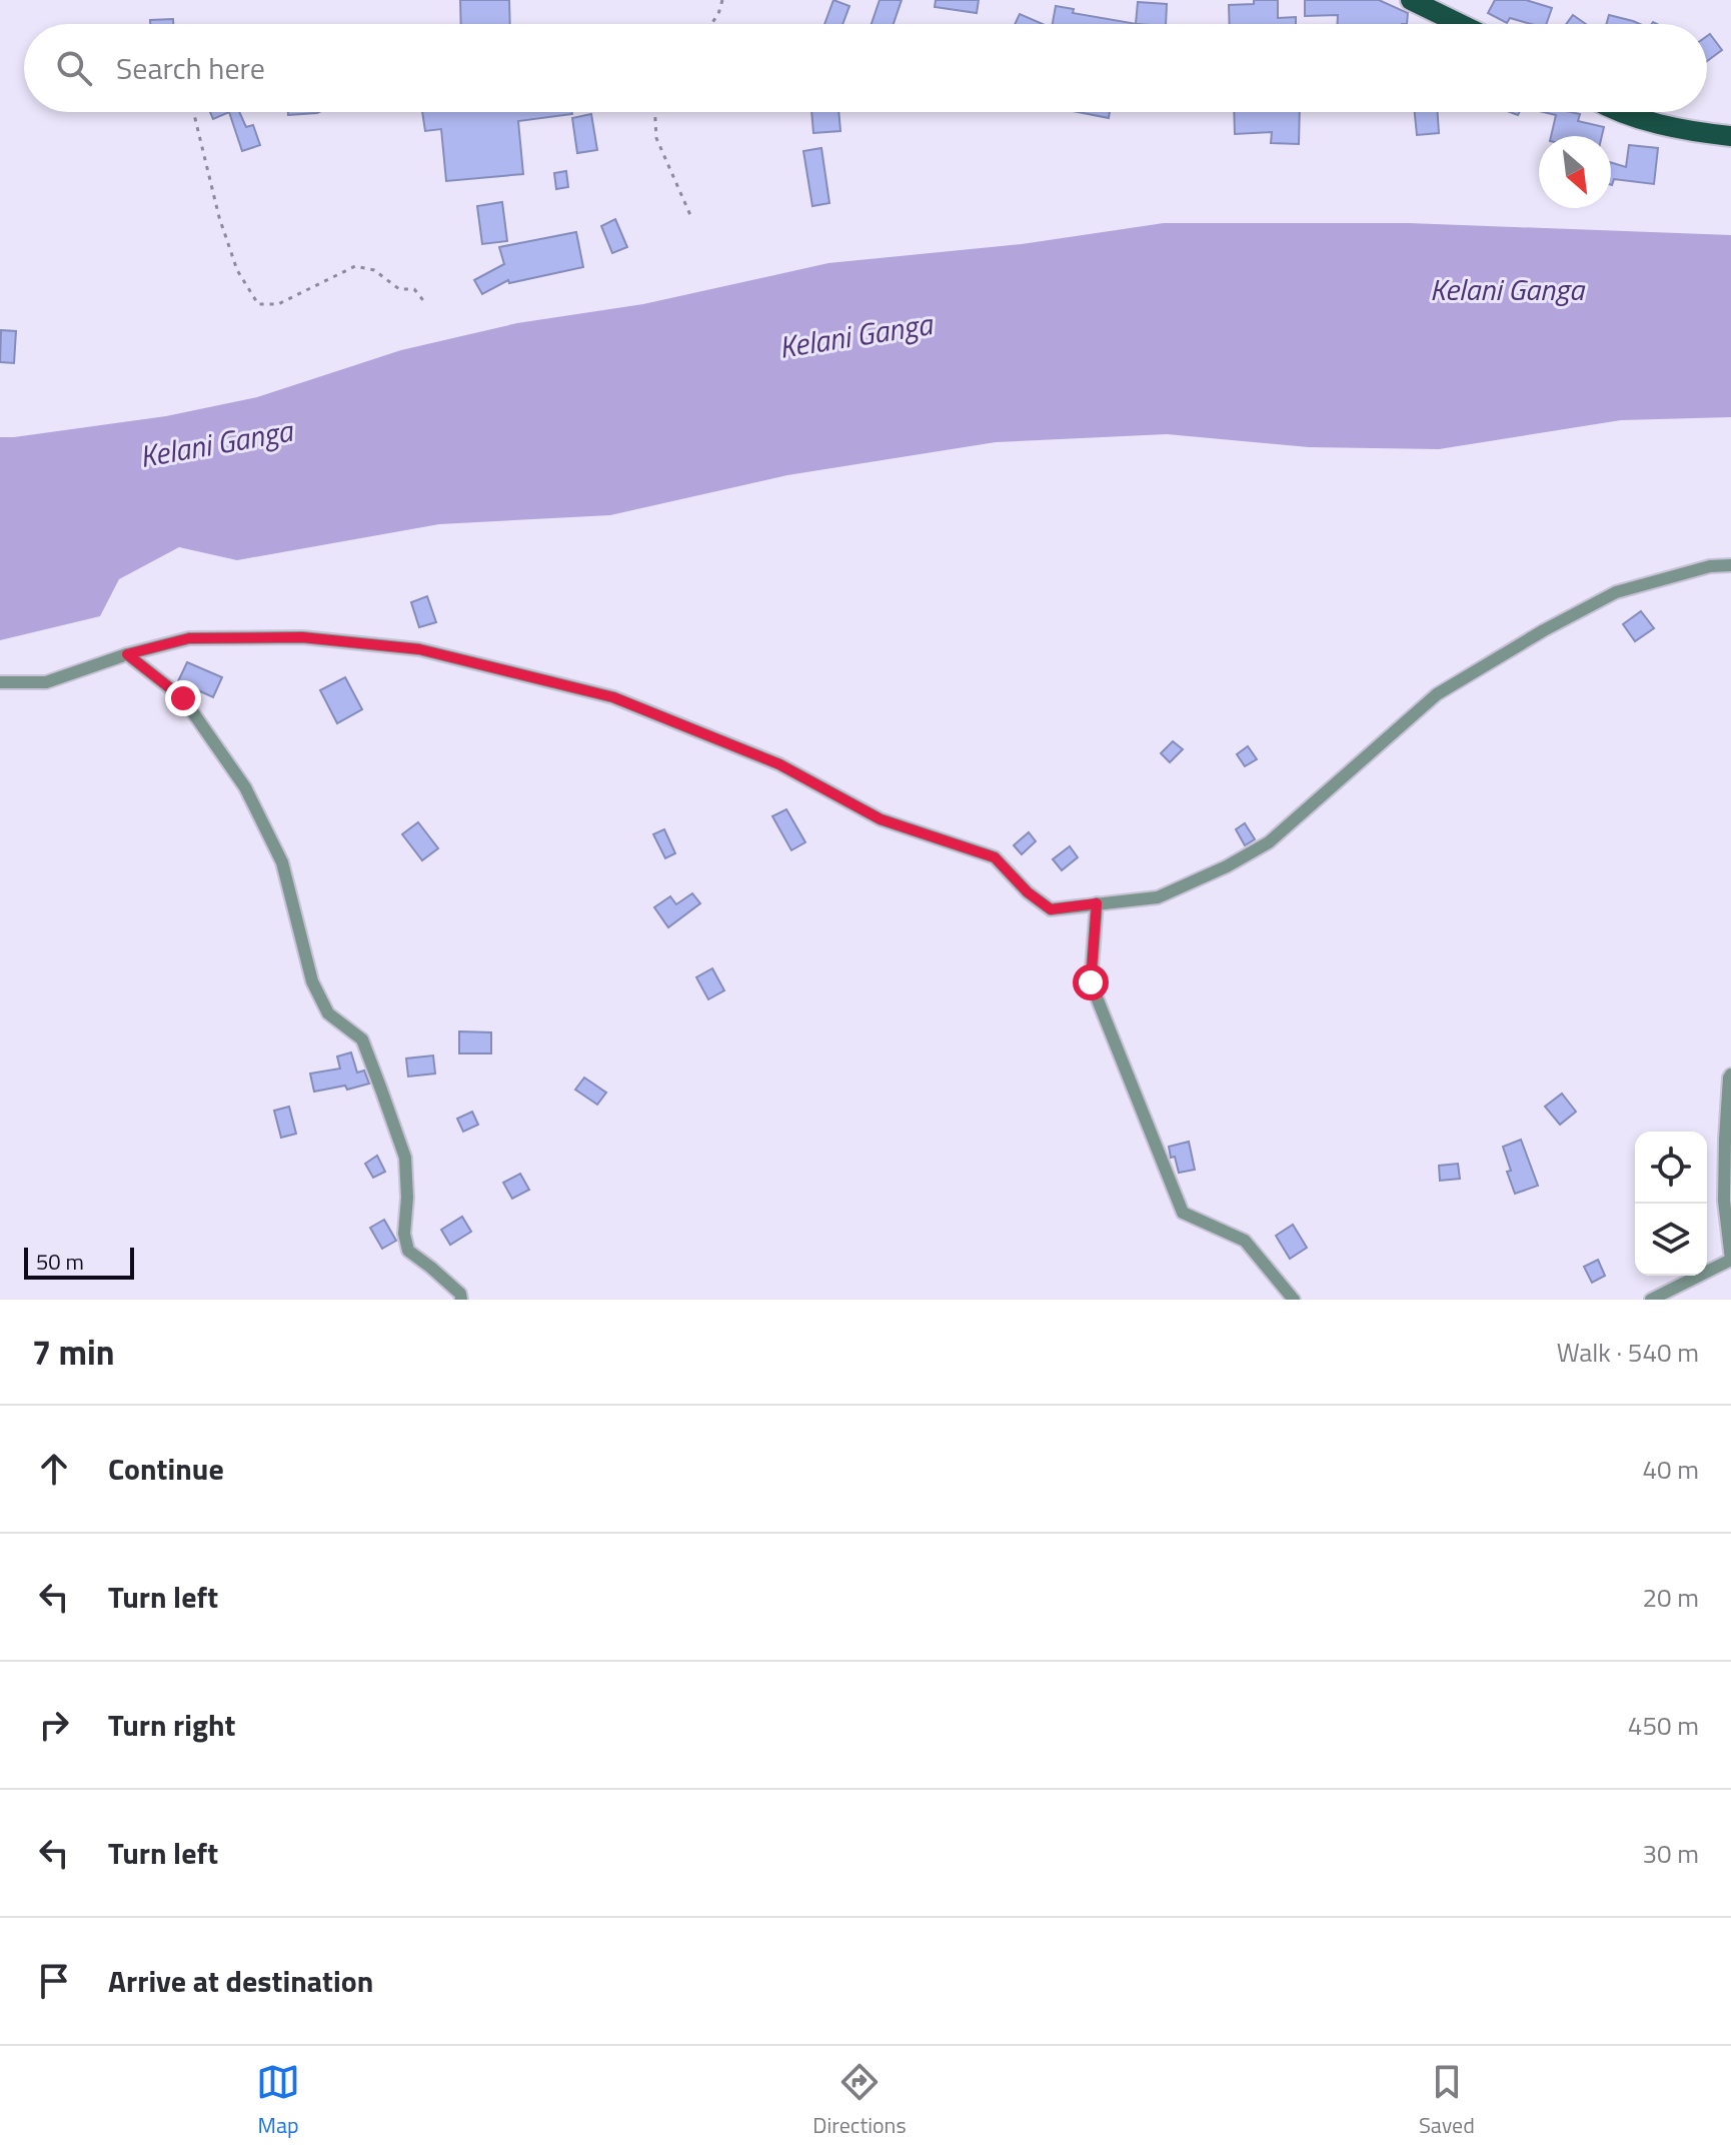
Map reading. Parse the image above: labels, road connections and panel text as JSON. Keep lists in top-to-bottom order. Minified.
{"water":["Kelani Ganga"],"scale_bar":"50 m","north":"bottom right","page":{"search":"Search here","scale":"50 m","heading":["7 min","Walk · 540 m"],"list":[["Continue","40 m"],["Turn left","20 m"],["Turn right","450 m"],["Turn left","30 m"],"Arrive at destination"],"nav":["Map","Directions","Saved"]}}
